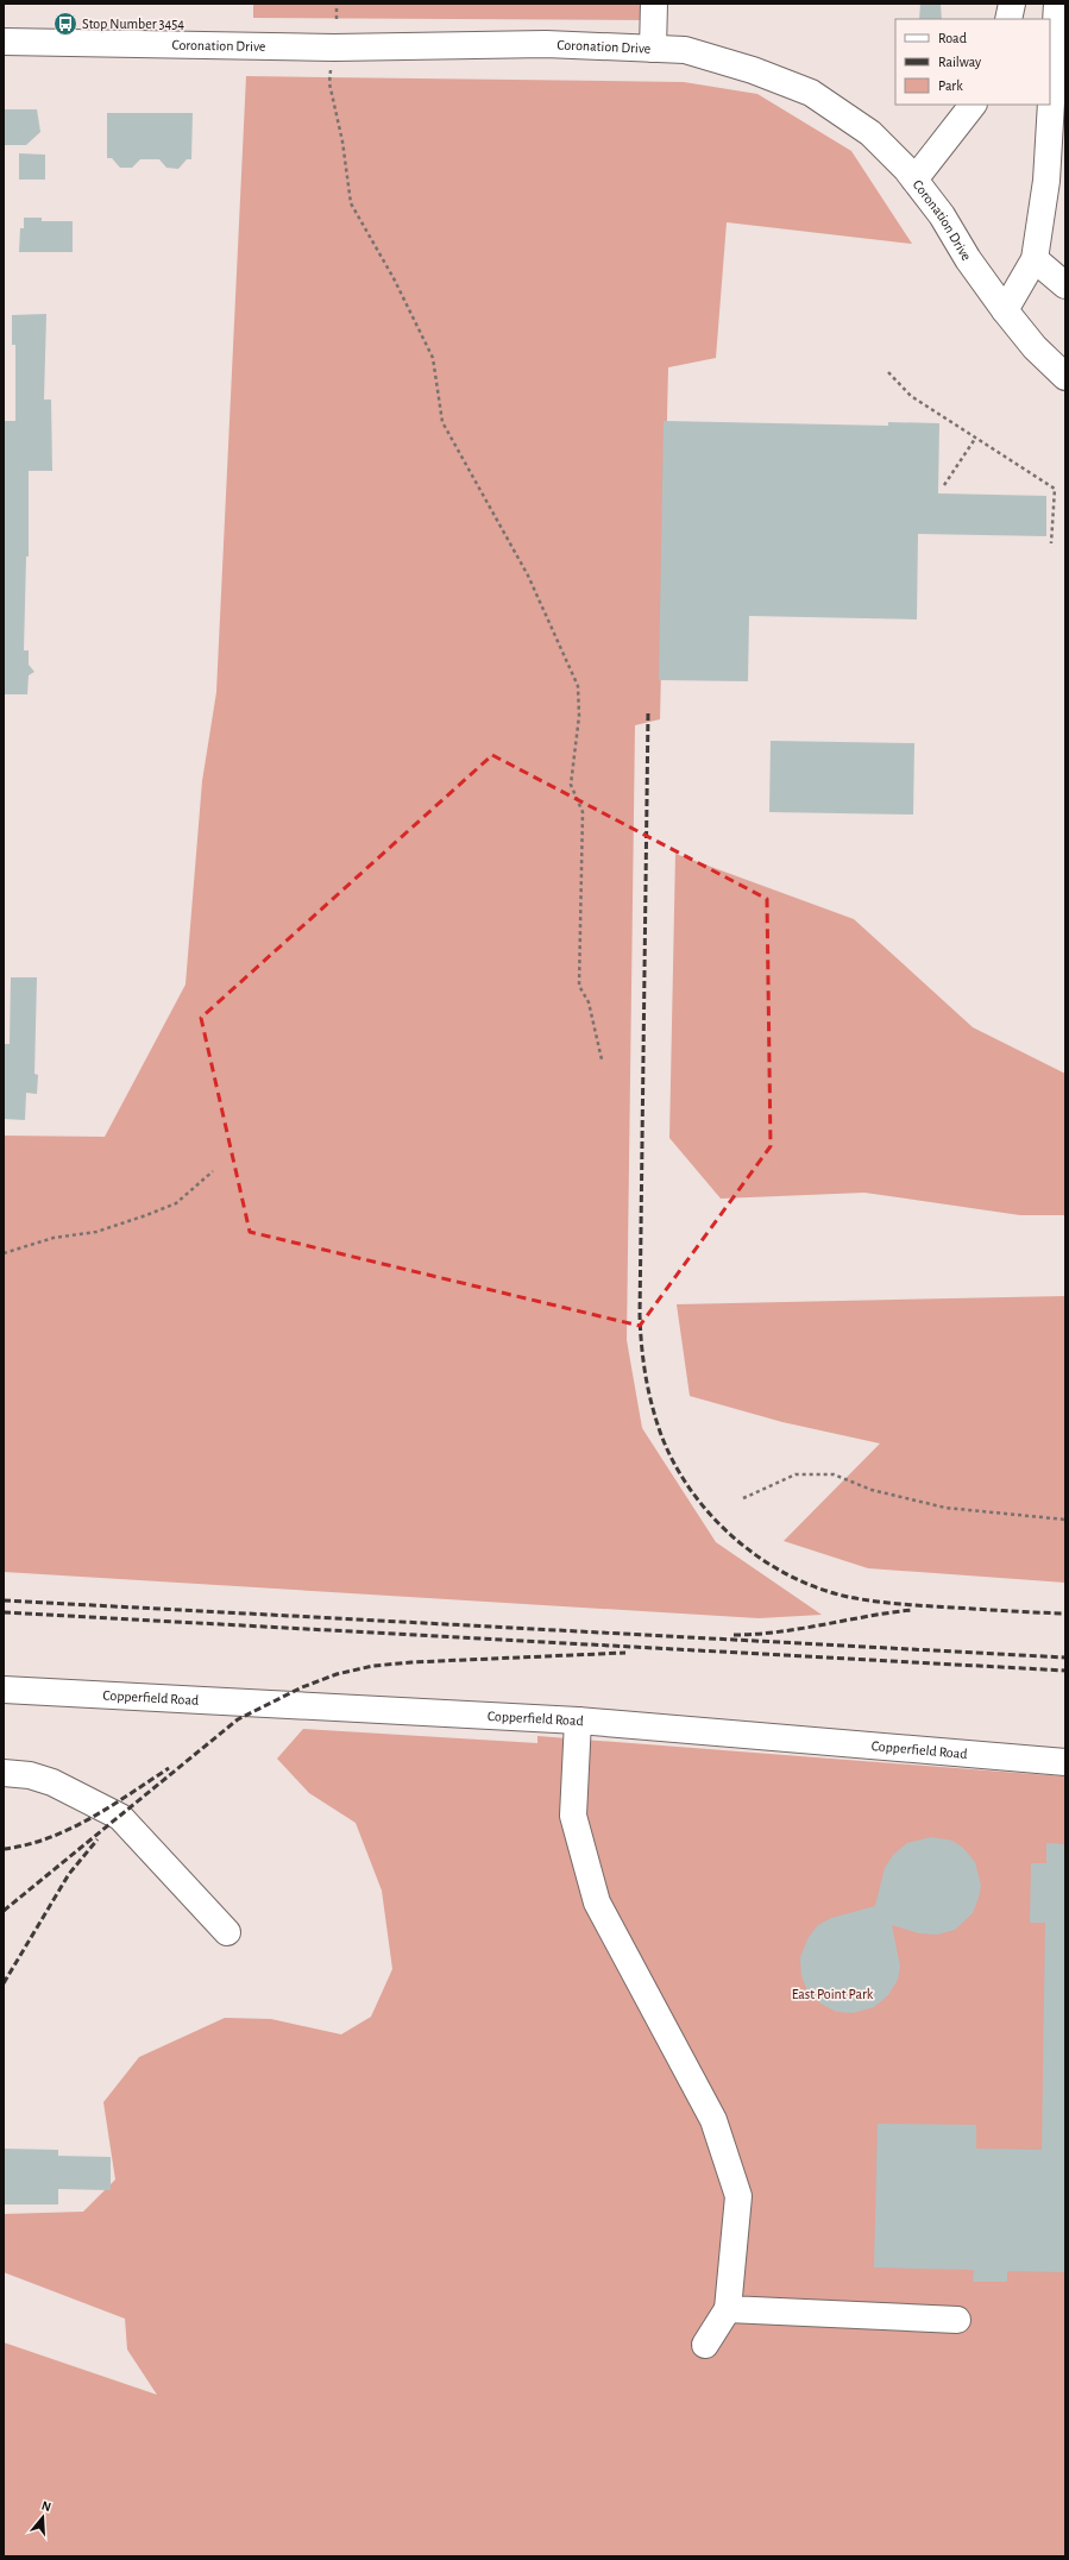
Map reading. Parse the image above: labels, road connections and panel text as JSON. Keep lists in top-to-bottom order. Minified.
{"streets":{"street":["Coronation Drive","Copperfield Road"]},"parks":["East Point Park"],"places":{"bus stop":["Stop Number 3454"]},"legend":["Road","Railway","Park"],"north":"top"}
